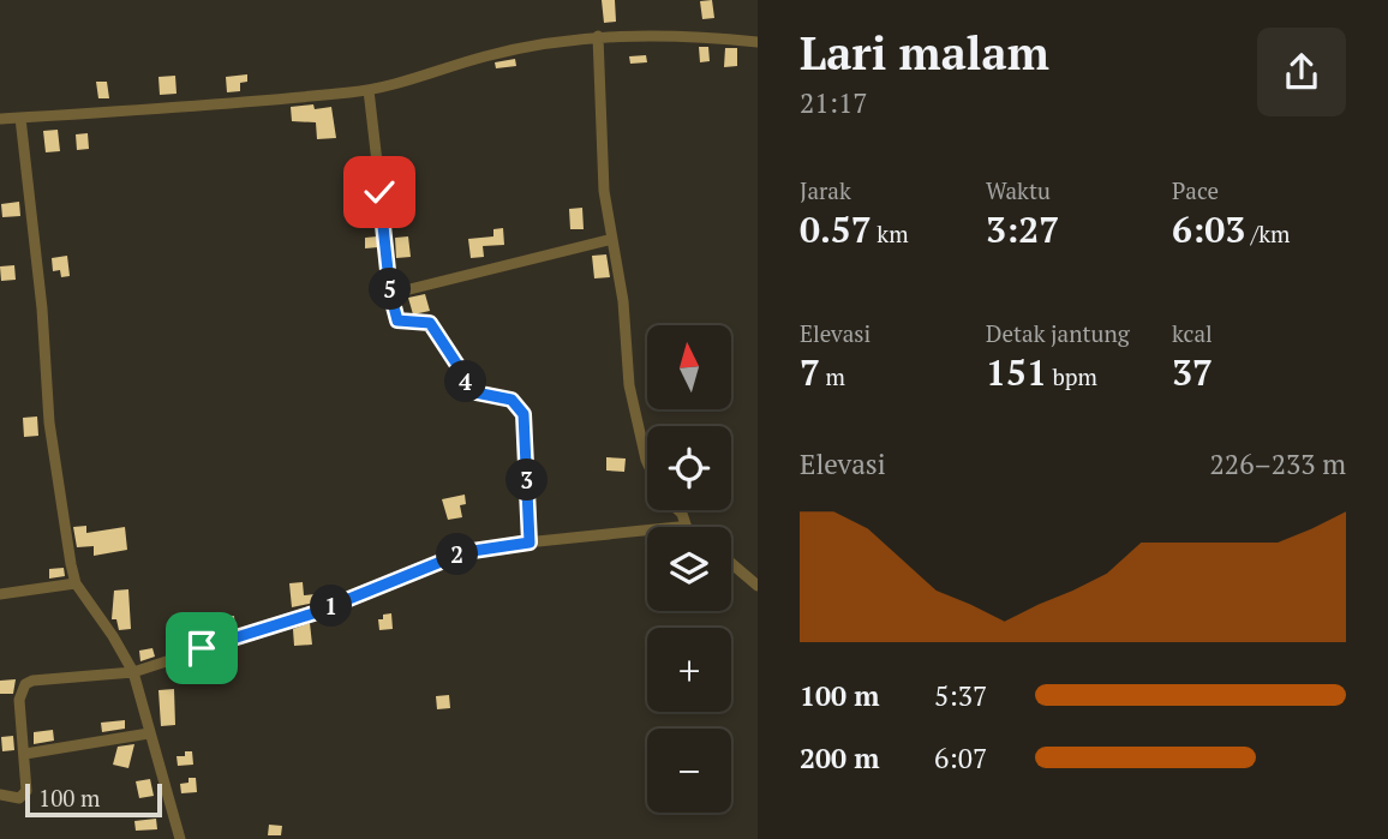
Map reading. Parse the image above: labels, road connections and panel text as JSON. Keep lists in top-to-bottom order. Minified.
{"scale_bar":"100 m","north":"top","page":{"heading":["Lari malam","21:17"],"stats":[["Jarak","0.57 km"],["Waktu","3:27"],["Pace","6:03 /km"],["Elevasi","7 m"],["Detak jantung","151 bpm"],["kcal","37"]],"pins":["5","4","3","2","1"],"map_buttons":["+","−"],"chart":["Elevasi","226–233 m"],"list":[{"name":"100 m","note":"5:37"},{"name":"200 m","note":"6:07"}],"scale":"100 m"}}
